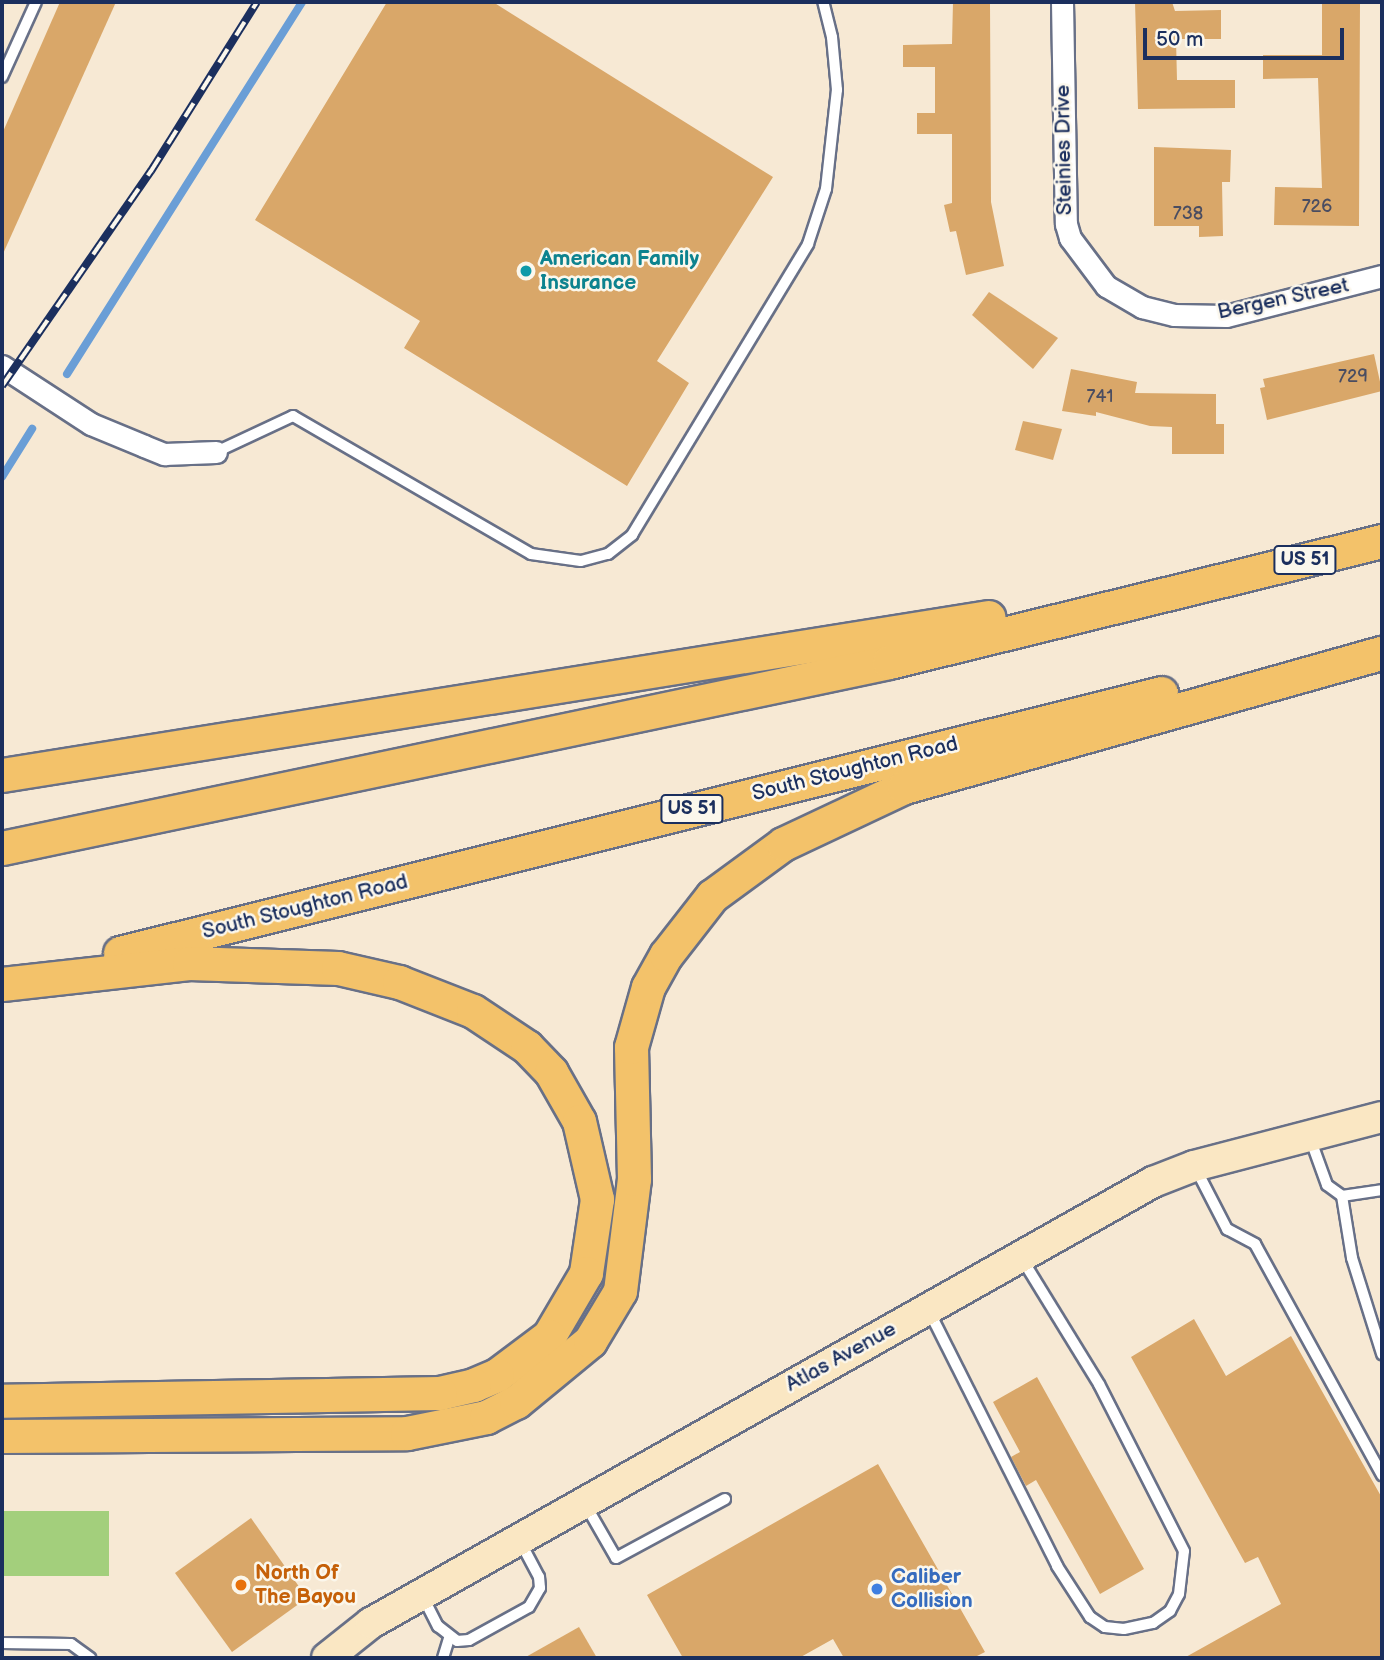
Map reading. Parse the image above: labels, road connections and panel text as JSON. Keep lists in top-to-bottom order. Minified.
{"streets":{"main road":["US 51","South Stoughton Road"],"street":["Steinies Drive","Bergen Street","Atlas Avenue"]},"crossings":[["Steinies Drive","Bergen Street"]],"places":["American Family Insurance","North Of The Bayou","Caliber Collision"],"house_numbers":["726","738","729","741"],"scale_bar":"50 m"}
